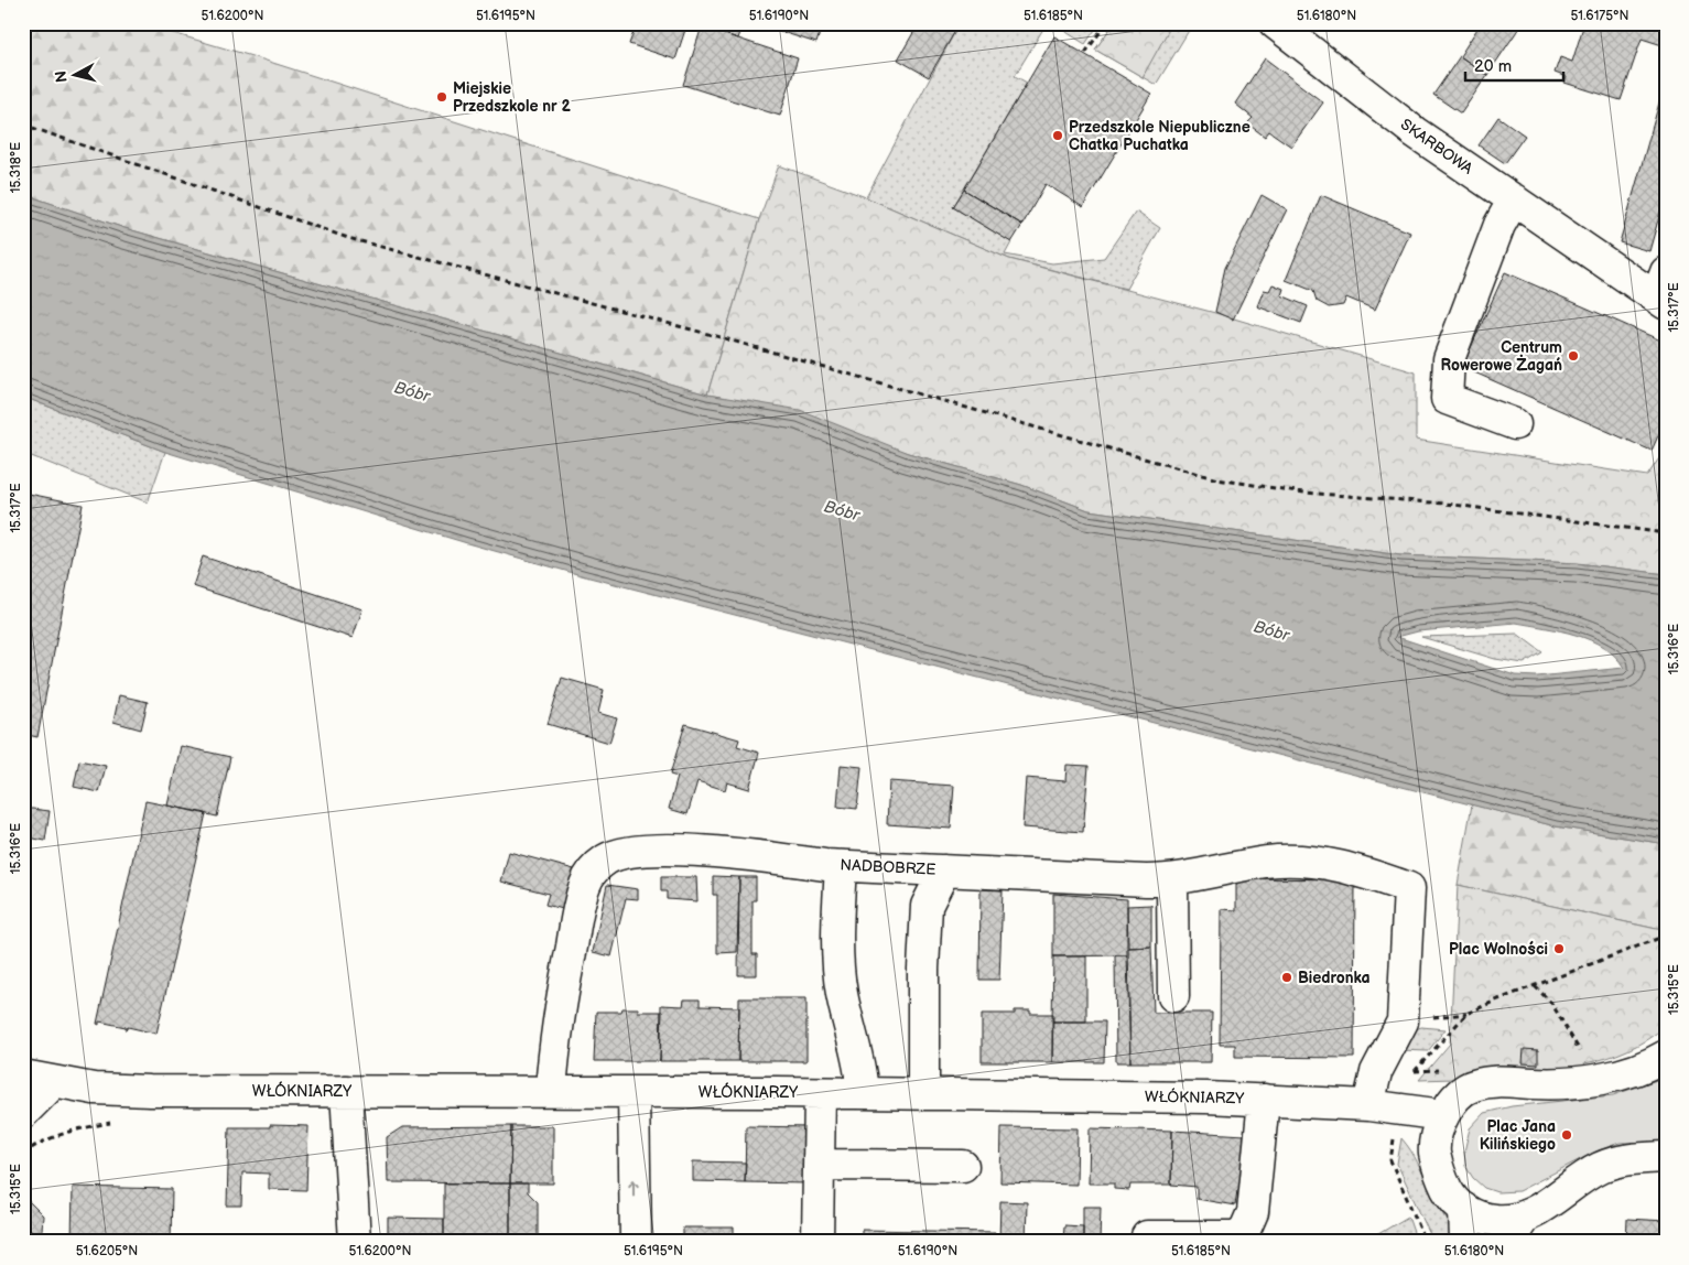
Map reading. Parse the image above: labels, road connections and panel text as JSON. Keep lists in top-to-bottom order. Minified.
{"streets":{"street":["SKARBOWA","NADBOBRZE","WŁÓKNIARZY"]},"crossings":[["NADBOBRZE","WŁÓKNIARZY"]],"water":["Bóbr"],"places":["Miejskie Przedszkole nr 2","Przedszkole Niepubliczne Chatka Puchatka","Centrum Rowerowe Żagań","Plac Wolności","Biedronka","Plac Jana Kilińskiego"],"scale_bar":"20 m","north":"left","coordinates":["51.6200°N","51.6195°N","51.6190°N","51.6185°N","51.6180°N","51.6175°N","15.318°E","15.317°E","15.316°E","15.315°E","51.6205°N"]}
